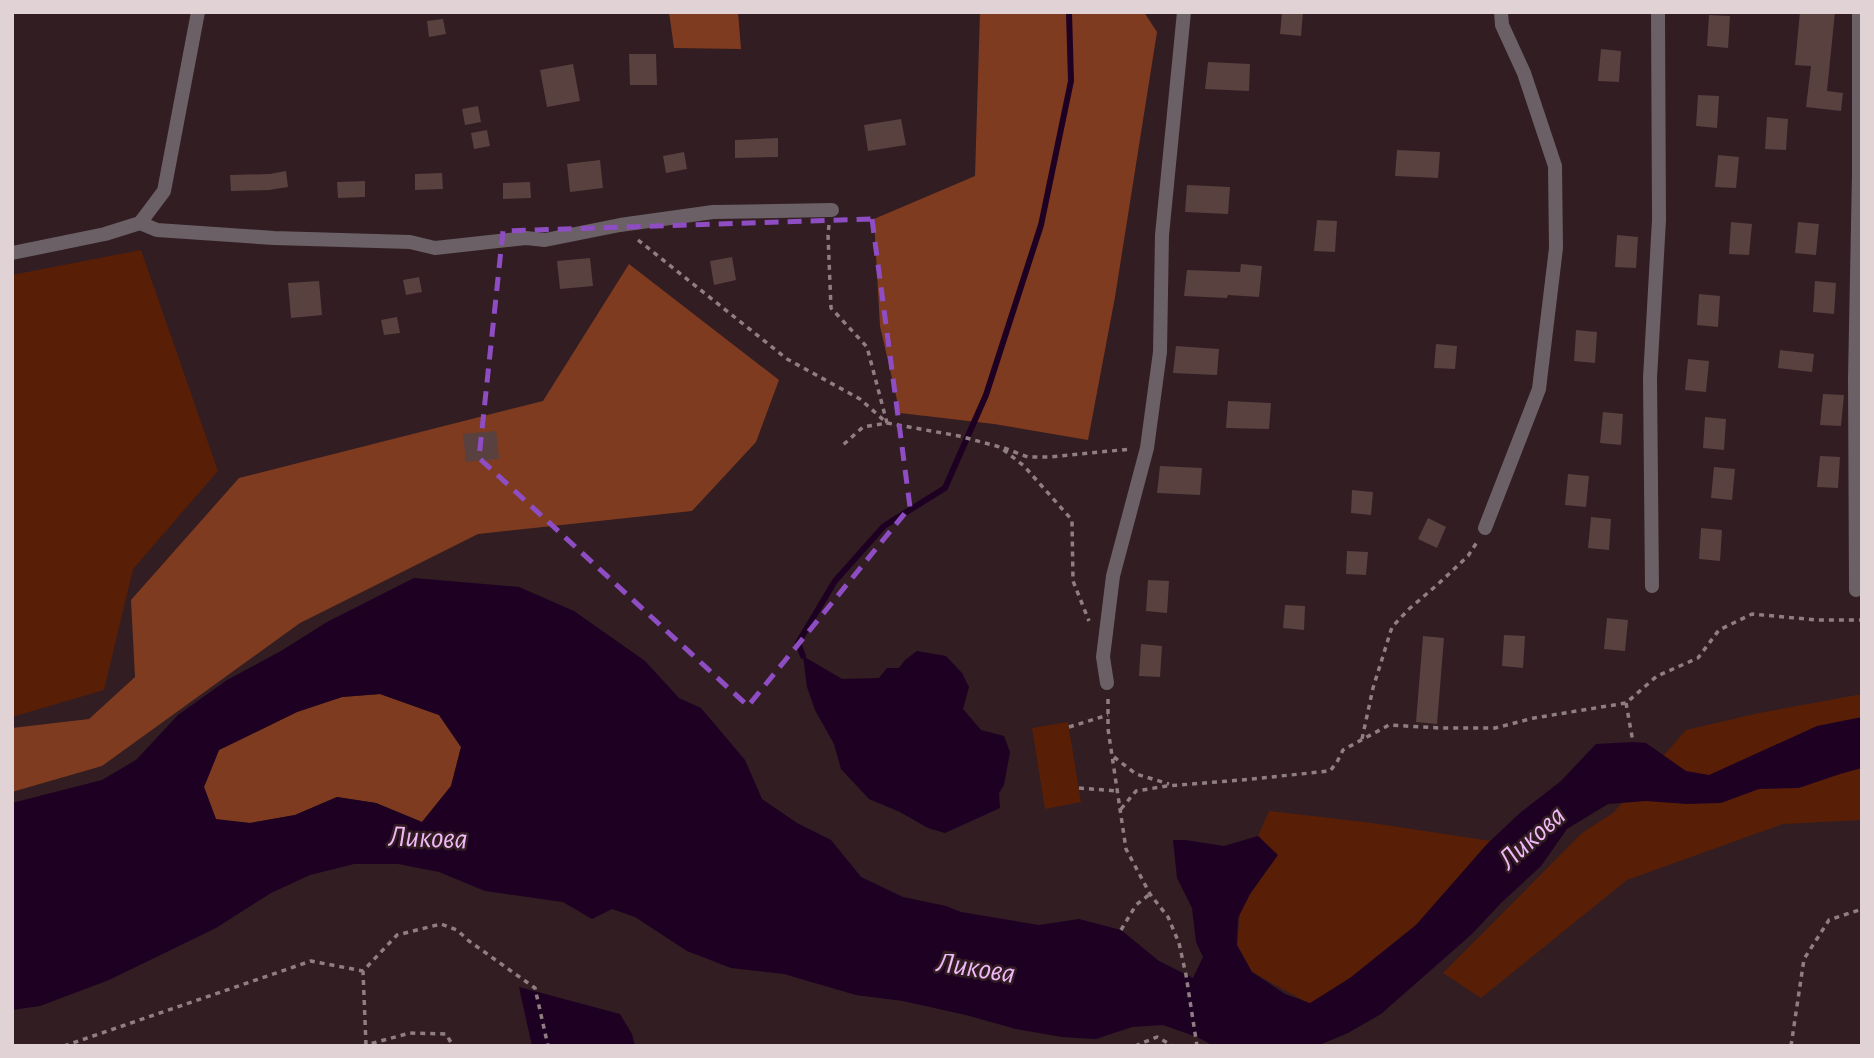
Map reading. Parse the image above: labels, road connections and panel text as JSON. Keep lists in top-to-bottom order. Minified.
{"water":["Ликова"]}
